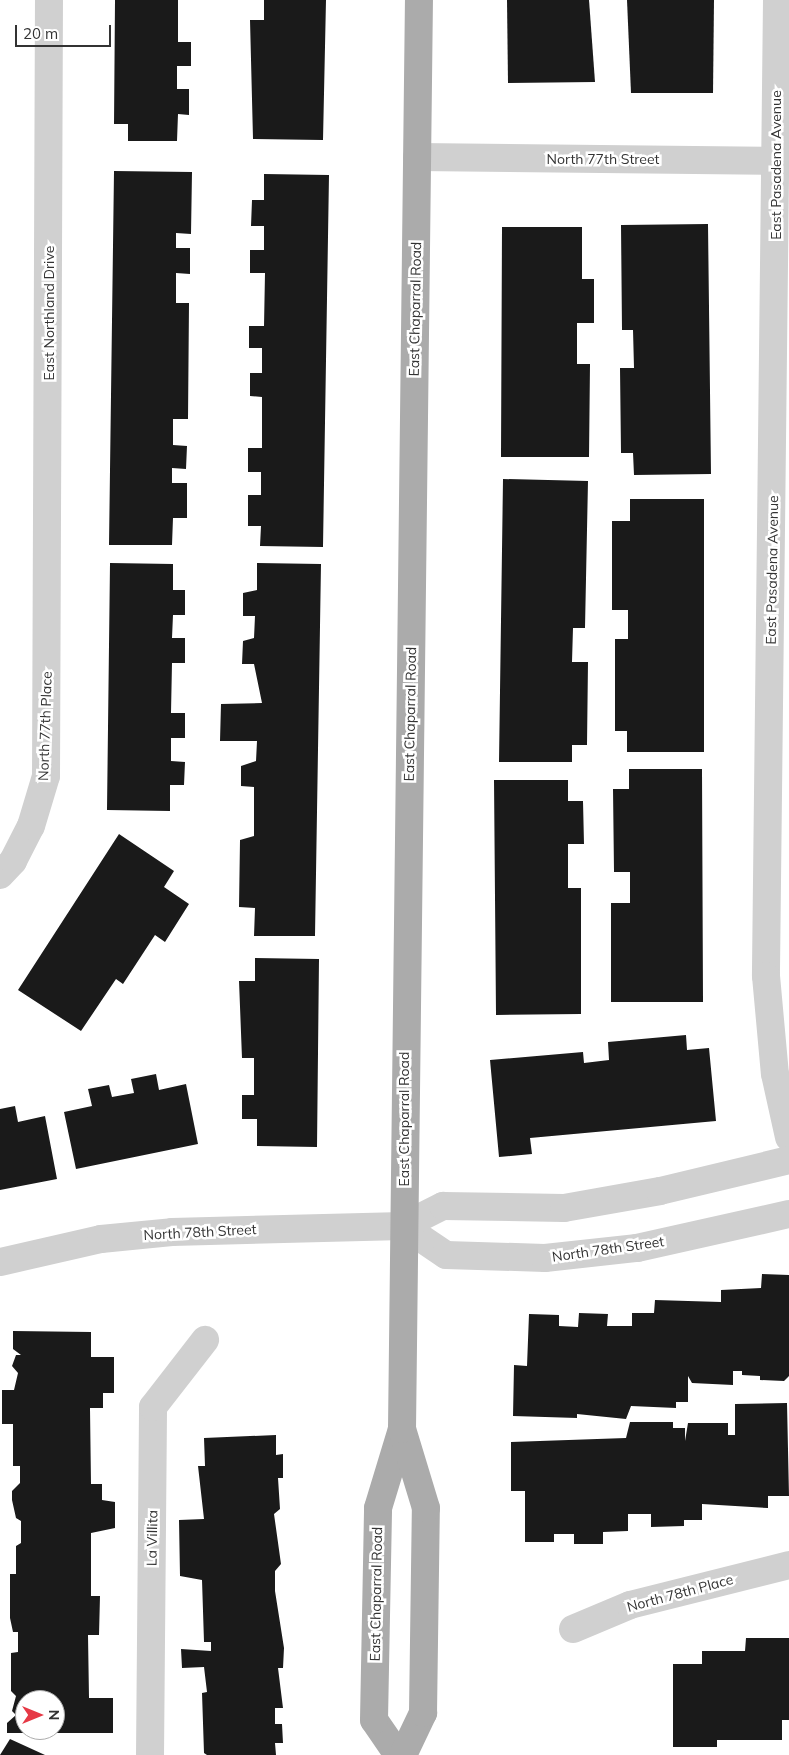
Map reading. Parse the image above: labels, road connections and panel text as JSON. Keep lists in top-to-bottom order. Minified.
{"streets":{"main road":["East Chaparral Road"],"street":["North 77th Street","East Pasadena Avenue","East Northland Drive","North 77th Place","North 78th Street","La Villita","North 78th Place"]},"crossings":[["North 77th Street","East Pasadena Avenue"],["North 77th Street","East Chaparral Road"],["East Chaparral Road","North 78th Street"],["East Northland Drive","North 77th Place"]],"scale_bar":"20 m","north":"right"}
